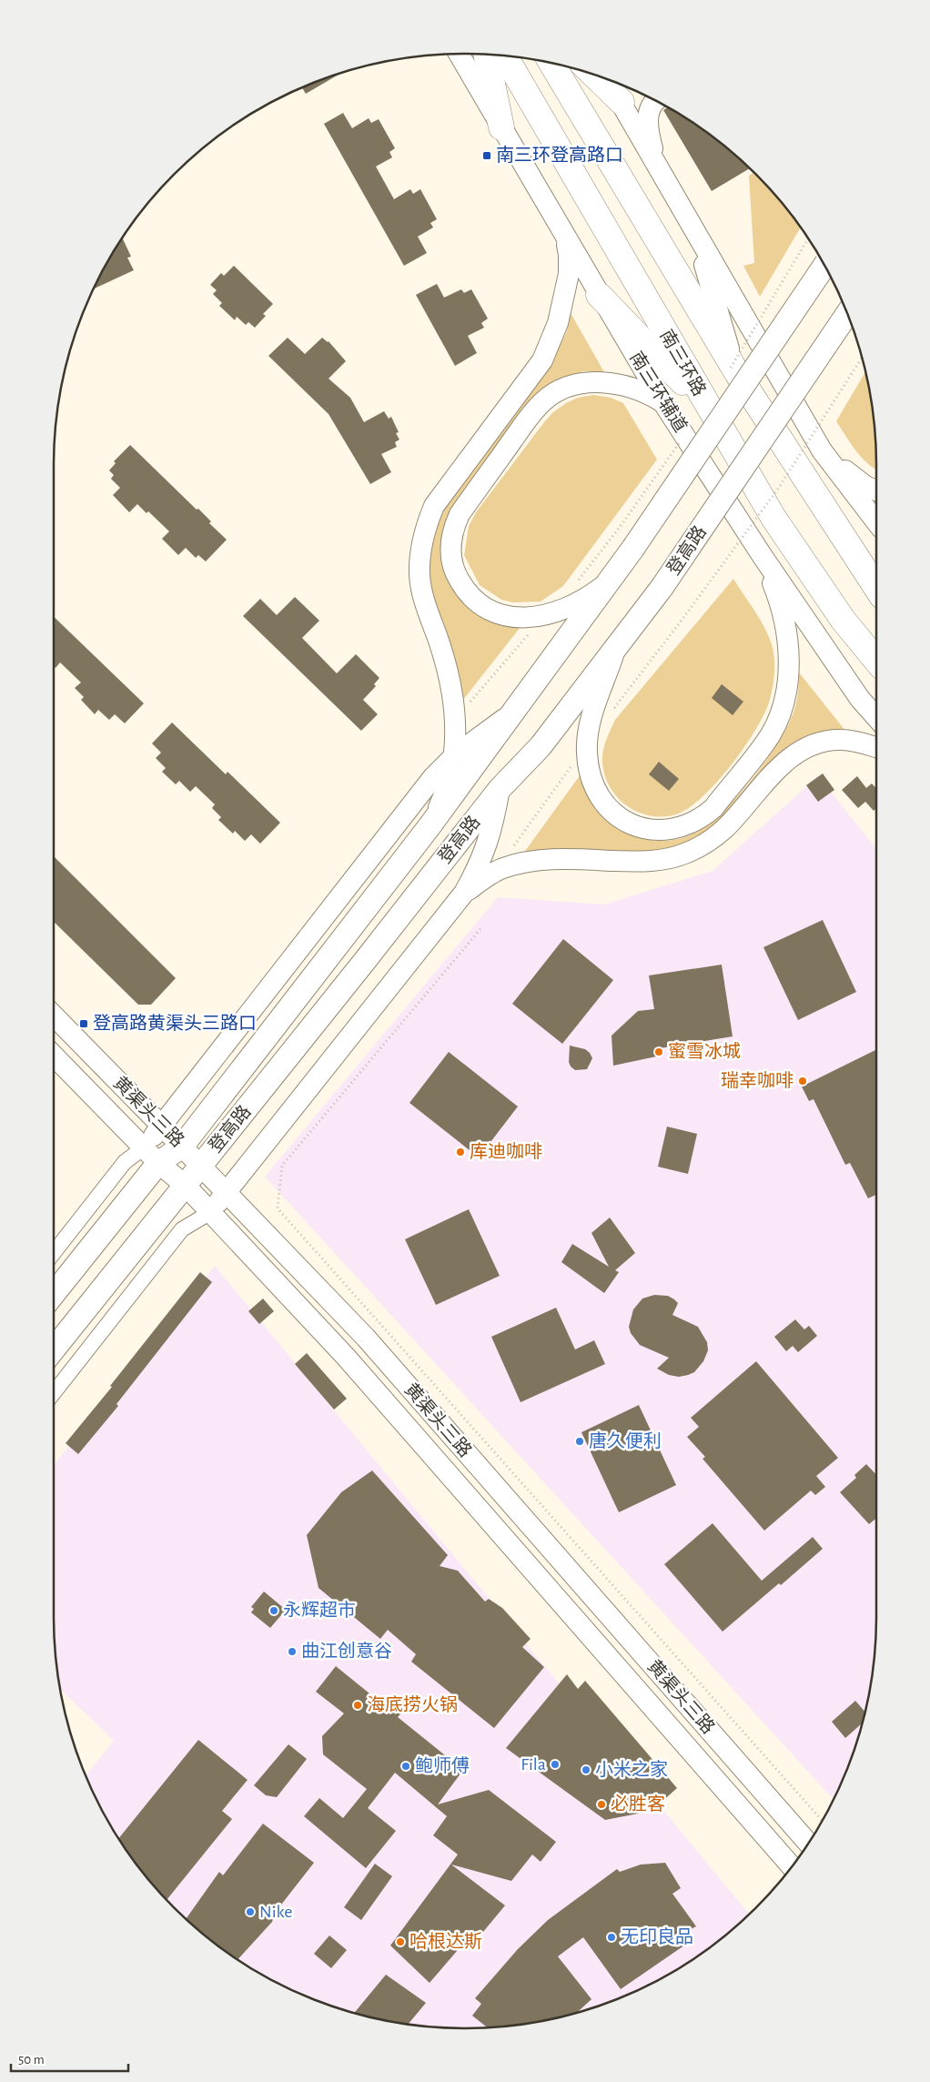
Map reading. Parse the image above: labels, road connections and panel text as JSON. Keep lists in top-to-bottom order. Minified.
{"streets":{"highway":["南三环路"],"main road":["南三环辅道","登高路","黄渠头三路"]},"crossings":[["登高路","黄渠头三路"]],"places":{"transit":["南三环登高路口","登高路黄渠头三路口"],"other":["蜜雪冰城","瑞幸咖啡","库迪咖啡","唐久便利","永辉超市","曲江创意谷","海底捞火锅","Fila","鲍师傅","小米之家","必胜客","Nike","无印良品","哈根达斯"]},"scale_bar":"50 m"}
